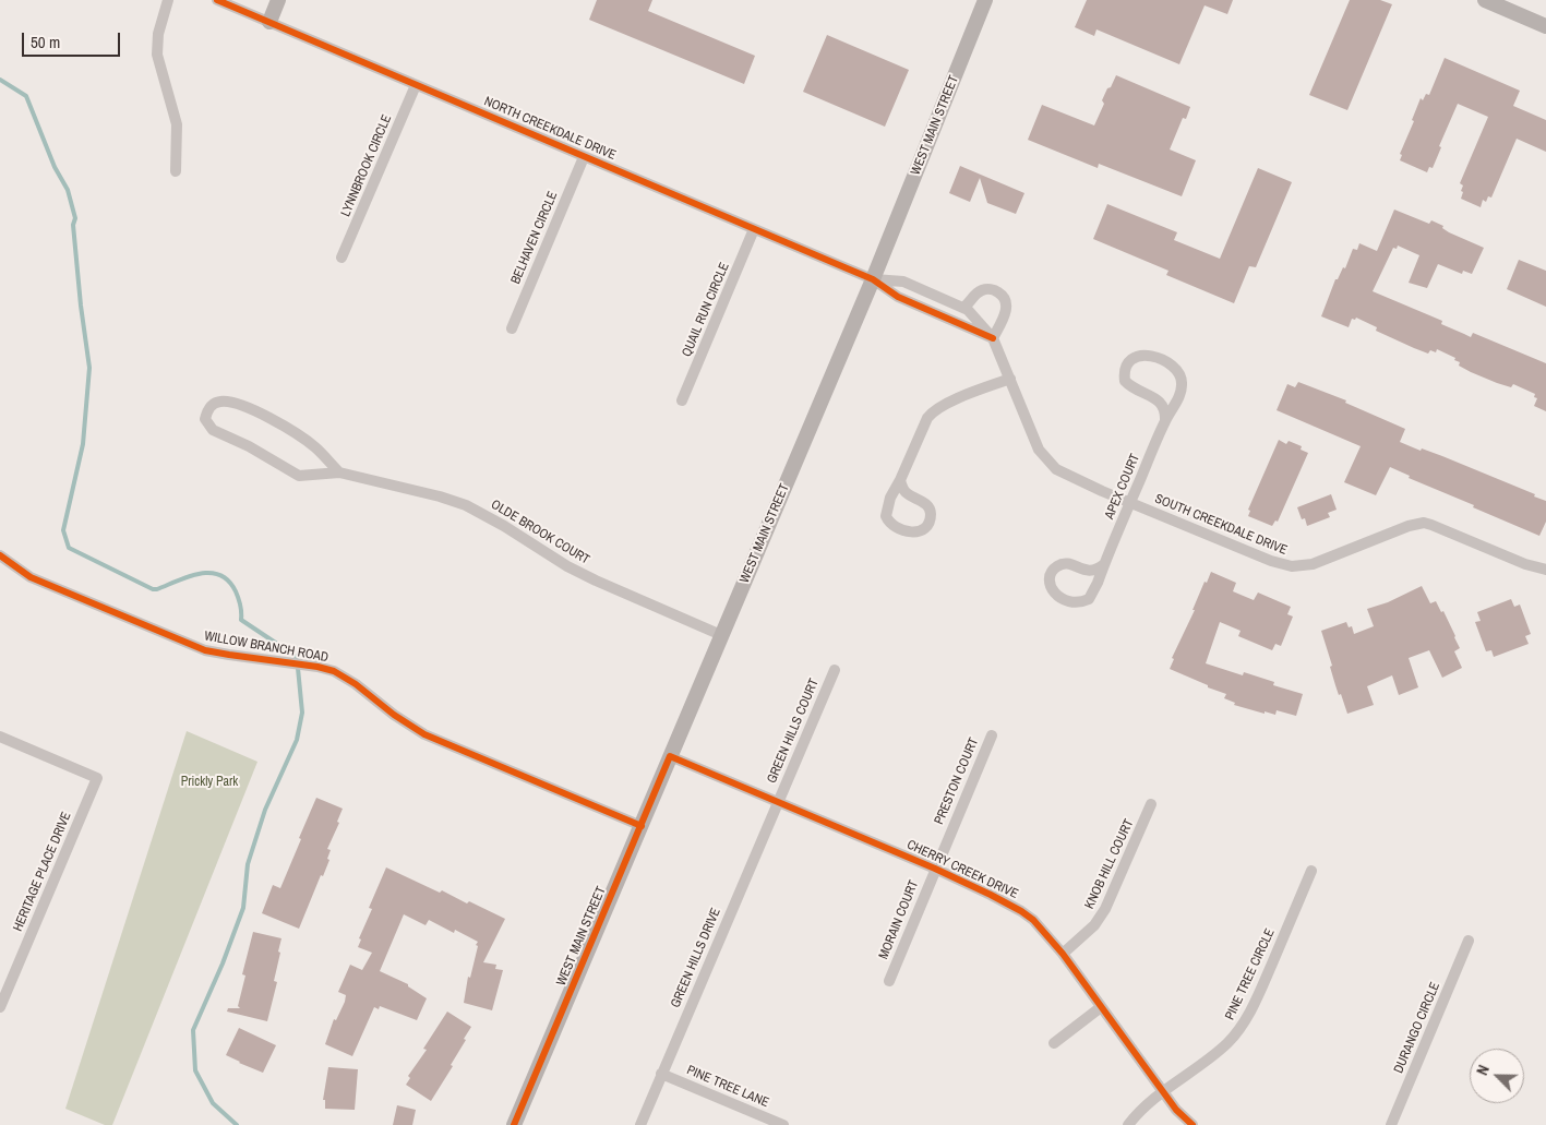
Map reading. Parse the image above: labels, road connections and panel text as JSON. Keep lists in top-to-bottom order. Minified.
{"streets":{"main road":["WEST MAIN STREET"],"street":["NORTH CREEKDALE DRIVE","LYNNBROOK CIRCLE","BELHAVEN CIRCLE","QUAIL RUN CIRCLE","APEX COURT","SOUTH CREEKDALE DRIVE","OLDE BROOK COURT","WILLOW BRANCH ROAD","GREEN HILLS COURT","PRESTON COURT","KNOB HILL COURT","CHERRY CREEK DRIVE","HERITAGE PLACE DRIVE","MORAIN COURT","GREEN HILLS DRIVE","PINE TREE CIRCLE","DURANGO CIRCLE","PINE TREE LANE"]},"crossings":[["WEST MAIN STREET","NORTH CREEKDALE DRIVE"],["WEST MAIN STREET","SOUTH CREEKDALE DRIVE"],["WEST MAIN STREET","OLDE BROOK COURT"],["WEST MAIN STREET","WILLOW BRANCH ROAD"],["WEST MAIN STREET","CHERRY CREEK DRIVE"],["NORTH CREEKDALE DRIVE","LYNNBROOK CIRCLE"],["NORTH CREEKDALE DRIVE","BELHAVEN CIRCLE"],["NORTH CREEKDALE DRIVE","QUAIL RUN CIRCLE"],["NORTH CREEKDALE DRIVE","SOUTH CREEKDALE DRIVE"],["APEX COURT","SOUTH CREEKDALE DRIVE"],["GREEN HILLS COURT","CHERRY CREEK DRIVE"],["GREEN HILLS COURT","GREEN HILLS DRIVE"],["PRESTON COURT","CHERRY CREEK DRIVE"],["PRESTON COURT","MORAIN COURT"],["KNOB HILL COURT","CHERRY CREEK DRIVE"],["CHERRY CREEK DRIVE","MORAIN COURT"],["CHERRY CREEK DRIVE","GREEN HILLS DRIVE"],["CHERRY CREEK DRIVE","PINE TREE CIRCLE"],["GREEN HILLS DRIVE","PINE TREE LANE"]],"parks":["Prickly Park"],"scale_bar":"50 m","north":"top left"}
